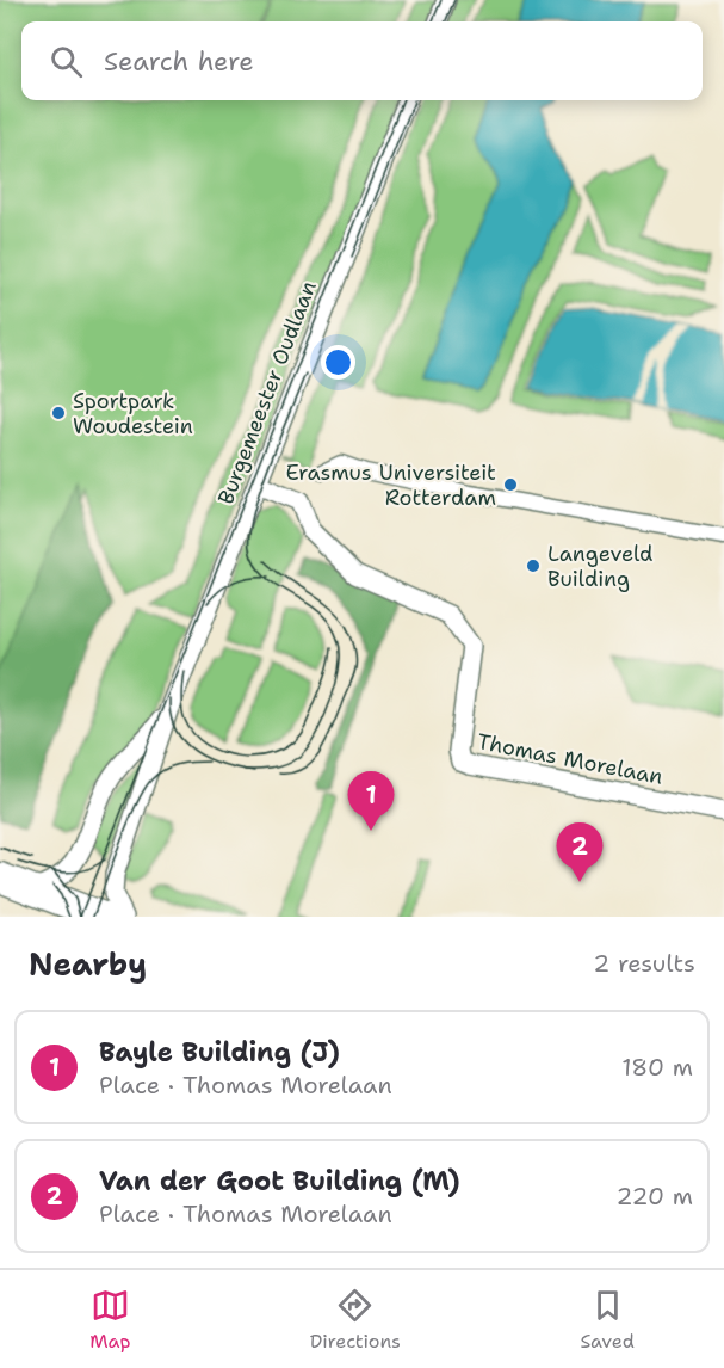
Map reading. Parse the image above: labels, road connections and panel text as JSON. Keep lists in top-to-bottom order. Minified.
{"streets":{"street":["Burgemeester Oudlaan","Thomas Morelaan"]},"crossings":[["Burgemeester Oudlaan","Thomas Morelaan"]],"places":["Sportpark Woudestein","Erasmus Universiteit Rotterdam","Langeveld Building"],"page":{"search":"Search here","pins":["1","2"],"heading":["Nearby","2 results"],"list":[{"mark":"1","name":"Bayle Building (J)","note":"Place · Thomas Morelaan","value":"180 m"},{"mark":"2","name":"Van der Goot Building (M)","note":"Place · Thomas Morelaan","value":"220 m"}],"nav":["Map","Directions","Saved"]}}
